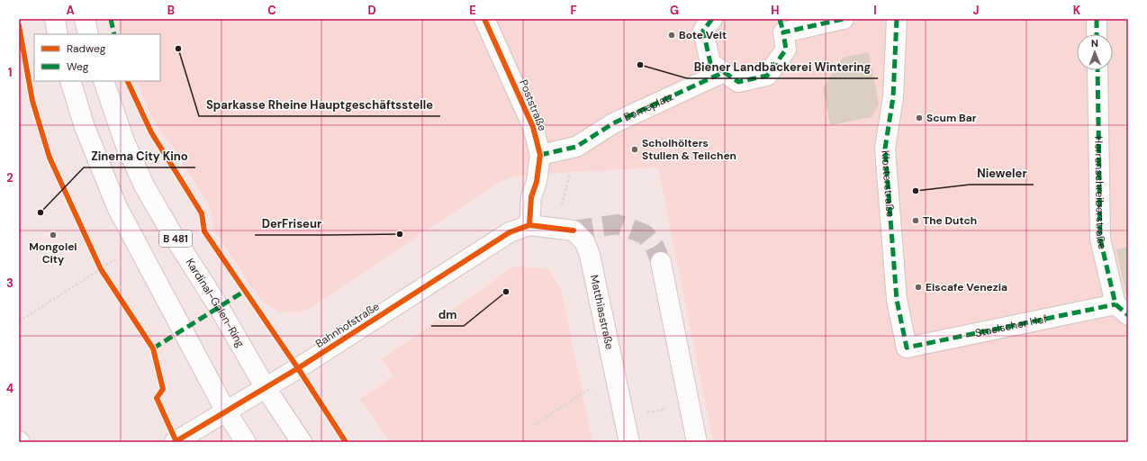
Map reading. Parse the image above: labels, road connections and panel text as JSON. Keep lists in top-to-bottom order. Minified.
{"streets":{"street":["Poststraße","Borneplatz","Klosterstraße","Herrenschreiberstraße","B 481","Kardinal-Galen-Ring","Matthiasstraße","Bahnhofstraße","Staelscher Hof"]},"crossings":[["Poststraße","Borneplatz"],["Poststraße","Matthiasstraße"],["Poststraße","Bahnhofstraße"],["Klosterstraße","Staelscher Hof"],["Herrenschreiberstraße","Staelscher Hof"],["Kardinal-Galen-Ring","Bahnhofstraße"],["Matthiasstraße","Bahnhofstraße"]],"places":["Bote Veit","Sparkasse Rheine Hauptgeschäftsstelle","Biener Landbäckerei Wintering","Scum Bar","Scholhölters Stullen & Teilchen","Nieweler","Zinema City Kino","The Dutch","DerFriseur","Mongolei City","Eiscafe Venezia","dm"],"legend":["Radweg","Weg"],"north":"top","grid":{"columns":["A","B","C","D","E","F","G","H","I","J","K"],"rows":["1","2","3","4"]}}
